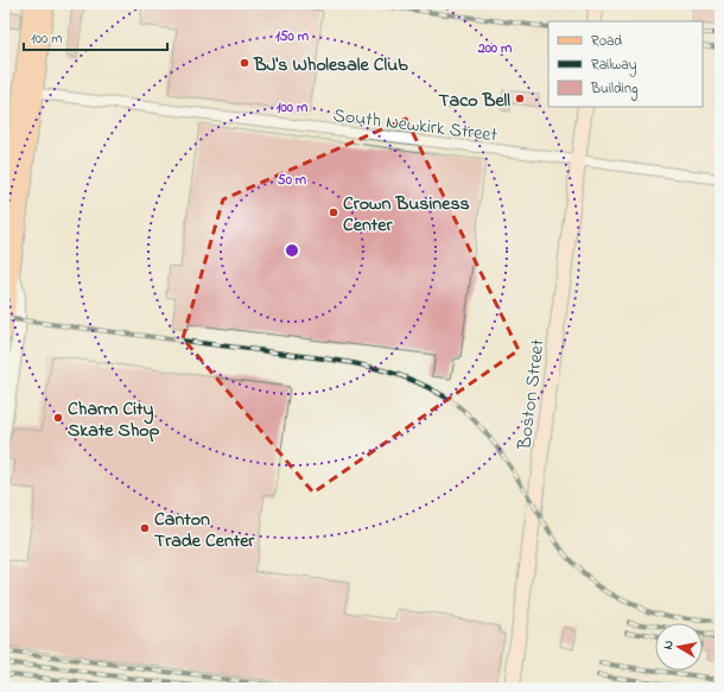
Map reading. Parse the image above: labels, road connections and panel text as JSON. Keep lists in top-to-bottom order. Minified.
{"streets":{"main road":["Boston Street"],"street":["South Newkirk Street"]},"crossings":[["South Newkirk Street","Boston Street"]],"places":["BJ's Wholesale Club","Taco Bell","Crown Business Center","Charm City Skate Shop","Canton Trade Center"],"legend":["Road","Railway","Building"],"scale_bar":"100 m","north":"left","rings":["150 m","200 m","100 m","50 m"]}
